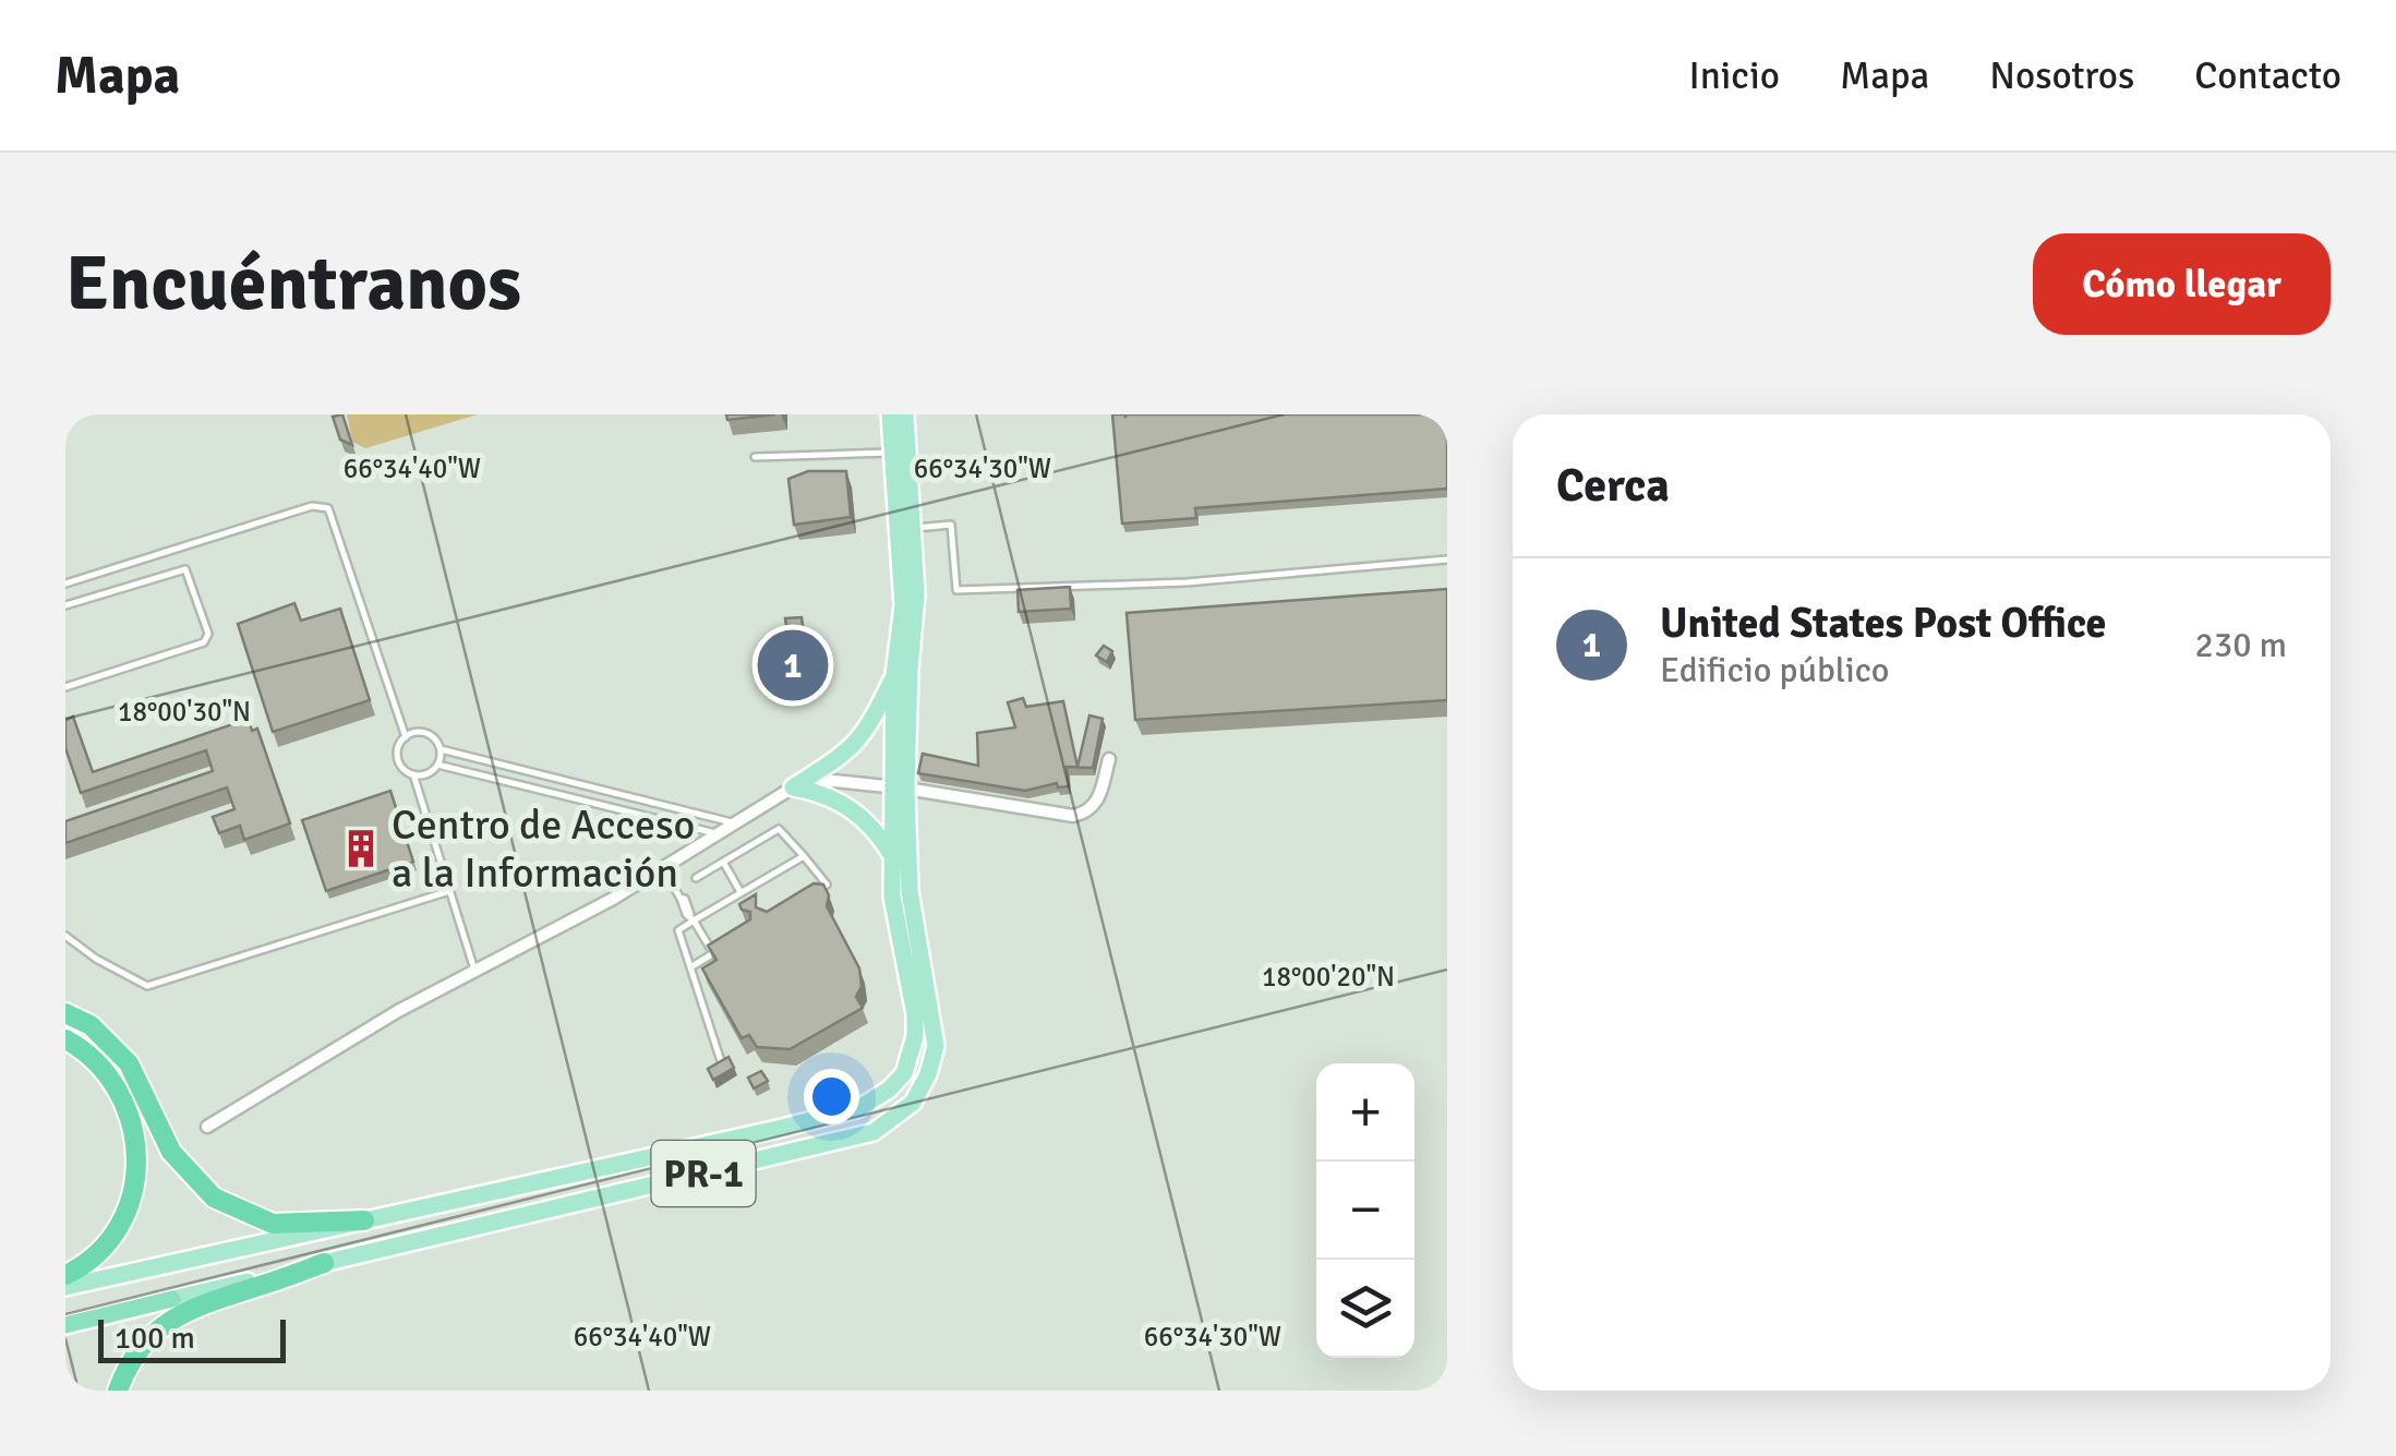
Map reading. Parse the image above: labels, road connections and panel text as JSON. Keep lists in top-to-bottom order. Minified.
{"streets":{"highway":["PR-1"]},"places":{"building":["Centro de Acceso a la Información"]},"scale_bar":"100 m","page":{"header":"Mapa","nav":["Inicio","Mapa","Nosotros","Contacto"],"buttons":"Cómo llegar","title":"Encuéntranos","heading":"Cerca","list":[{"mark":"1","name":"United States Post Office","note":"Edificio público","value":"230 m"}],"pins":"1","map_buttons":["+","−"],"scale":"100 m"},"coordinates":["66°34'40\"W","66°34'30\"W","18°00'30\"N","18°00'20\"N"]}
